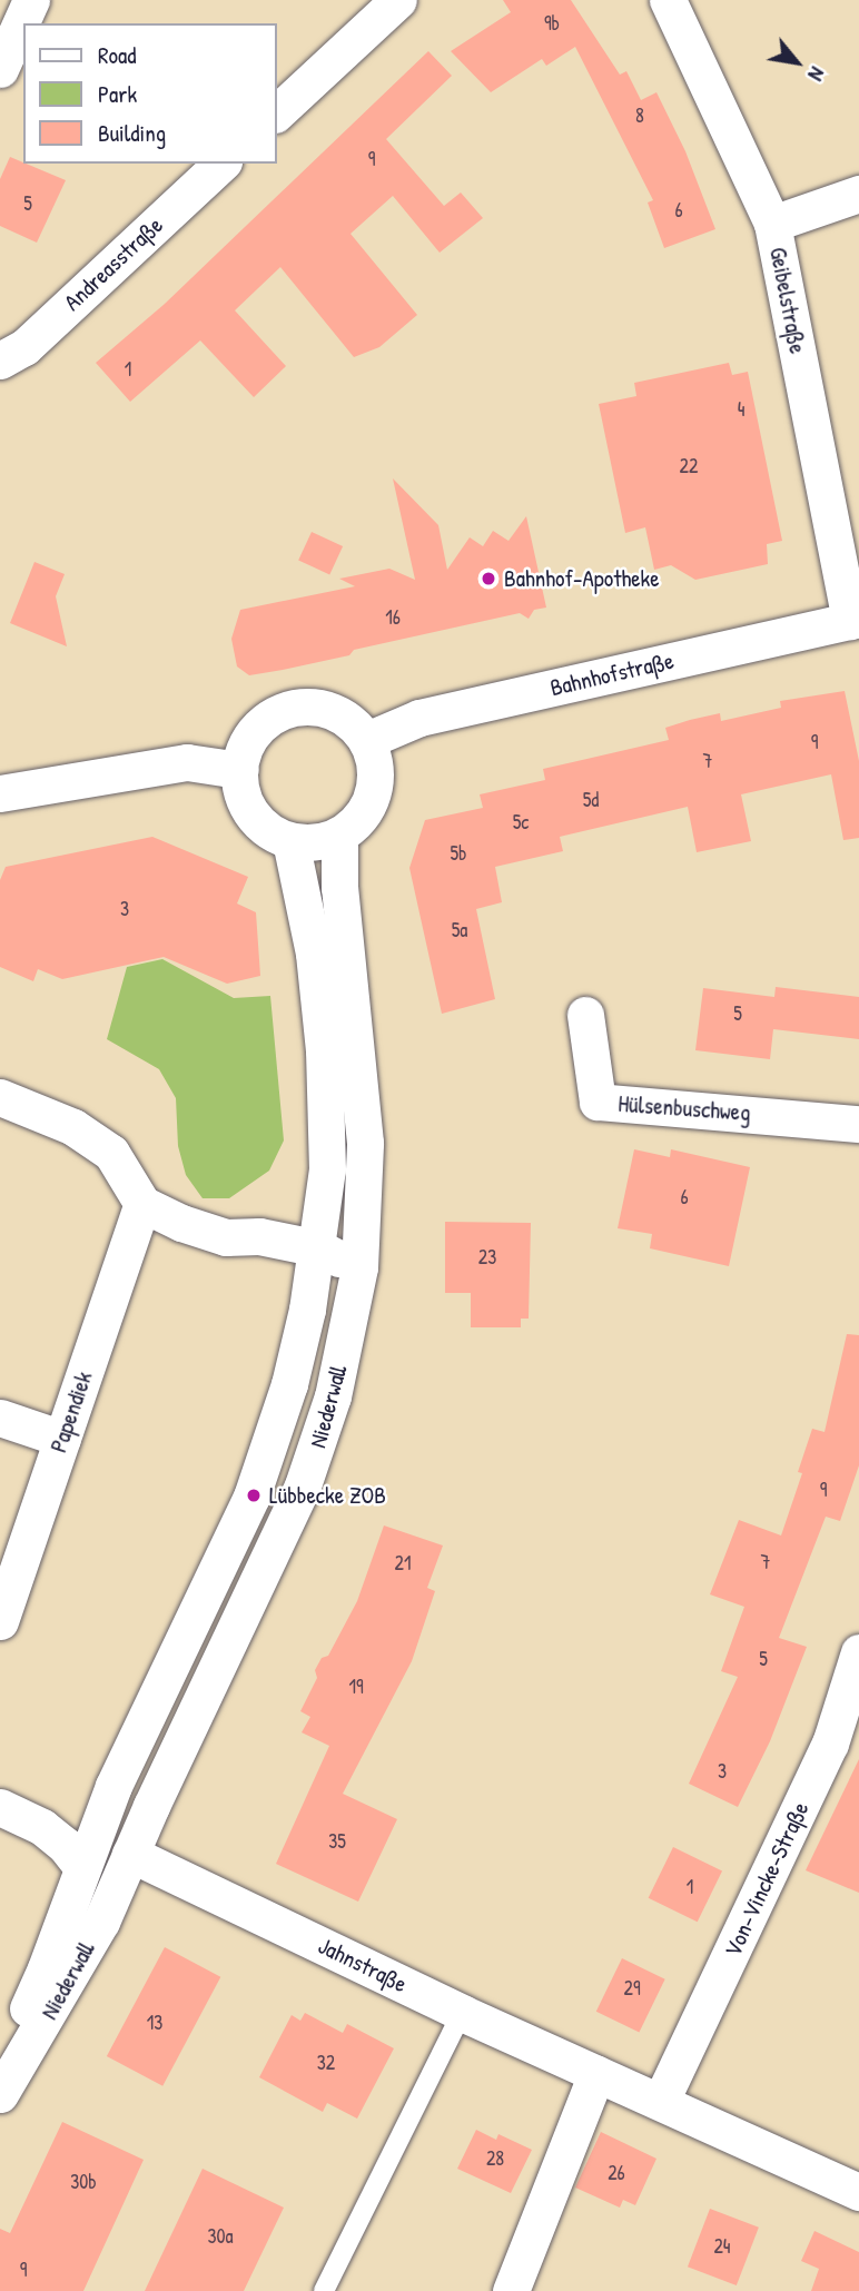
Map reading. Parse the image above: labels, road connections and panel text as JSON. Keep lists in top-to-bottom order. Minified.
{"streets":{"street":["Andreasstraße","Geibelstraße","Bahnhofstraße","Hülsenbuschweg","Niederwall","Papendiek","Von-Vincke-Straße","Jahnstraße"]},"crossings":[["Geibelstraße","Bahnhofstraße"],["Bahnhofstraße","Niederwall"],["Niederwall","Jahnstraße"],["Von-Vincke-Straße","Jahnstraße"]],"places":["Bahnhof-Apotheke","Lübbecke ZOB"],"house_numbers":["9b","8","9","5","6","1","4","22","16","9","7","5d","5c","5b","3","5a","5","6","23","9","7","21","5","19","3","35","1","29","13","32","28","26","30b","30a","24","9"],"legend":["Road","Park","Building"],"north":"bottom right"}
